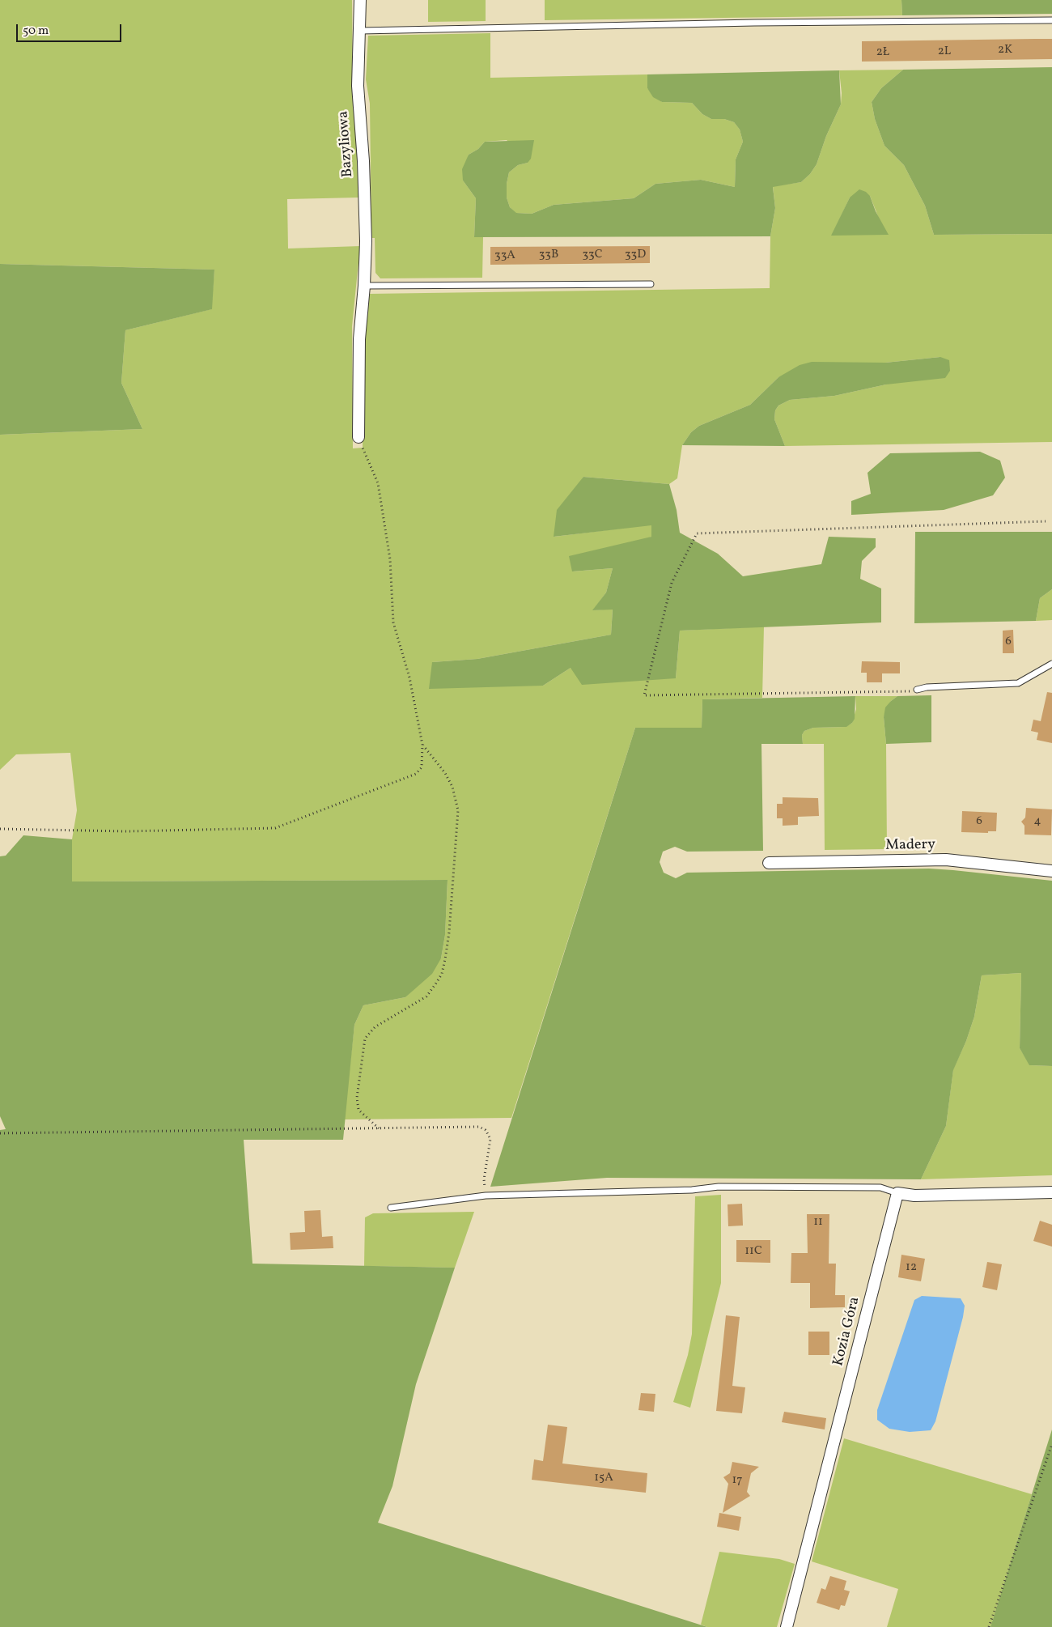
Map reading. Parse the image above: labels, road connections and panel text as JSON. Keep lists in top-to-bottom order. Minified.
{"streets":{"street":["Bazyliowa","Madery","Kozia Góra"]},"house_numbers":["2K","2L","2Ł","33B","33C","33D","33A","6","6","4","11","11C","12","15A","17"],"scale_bar":"50 m"}
